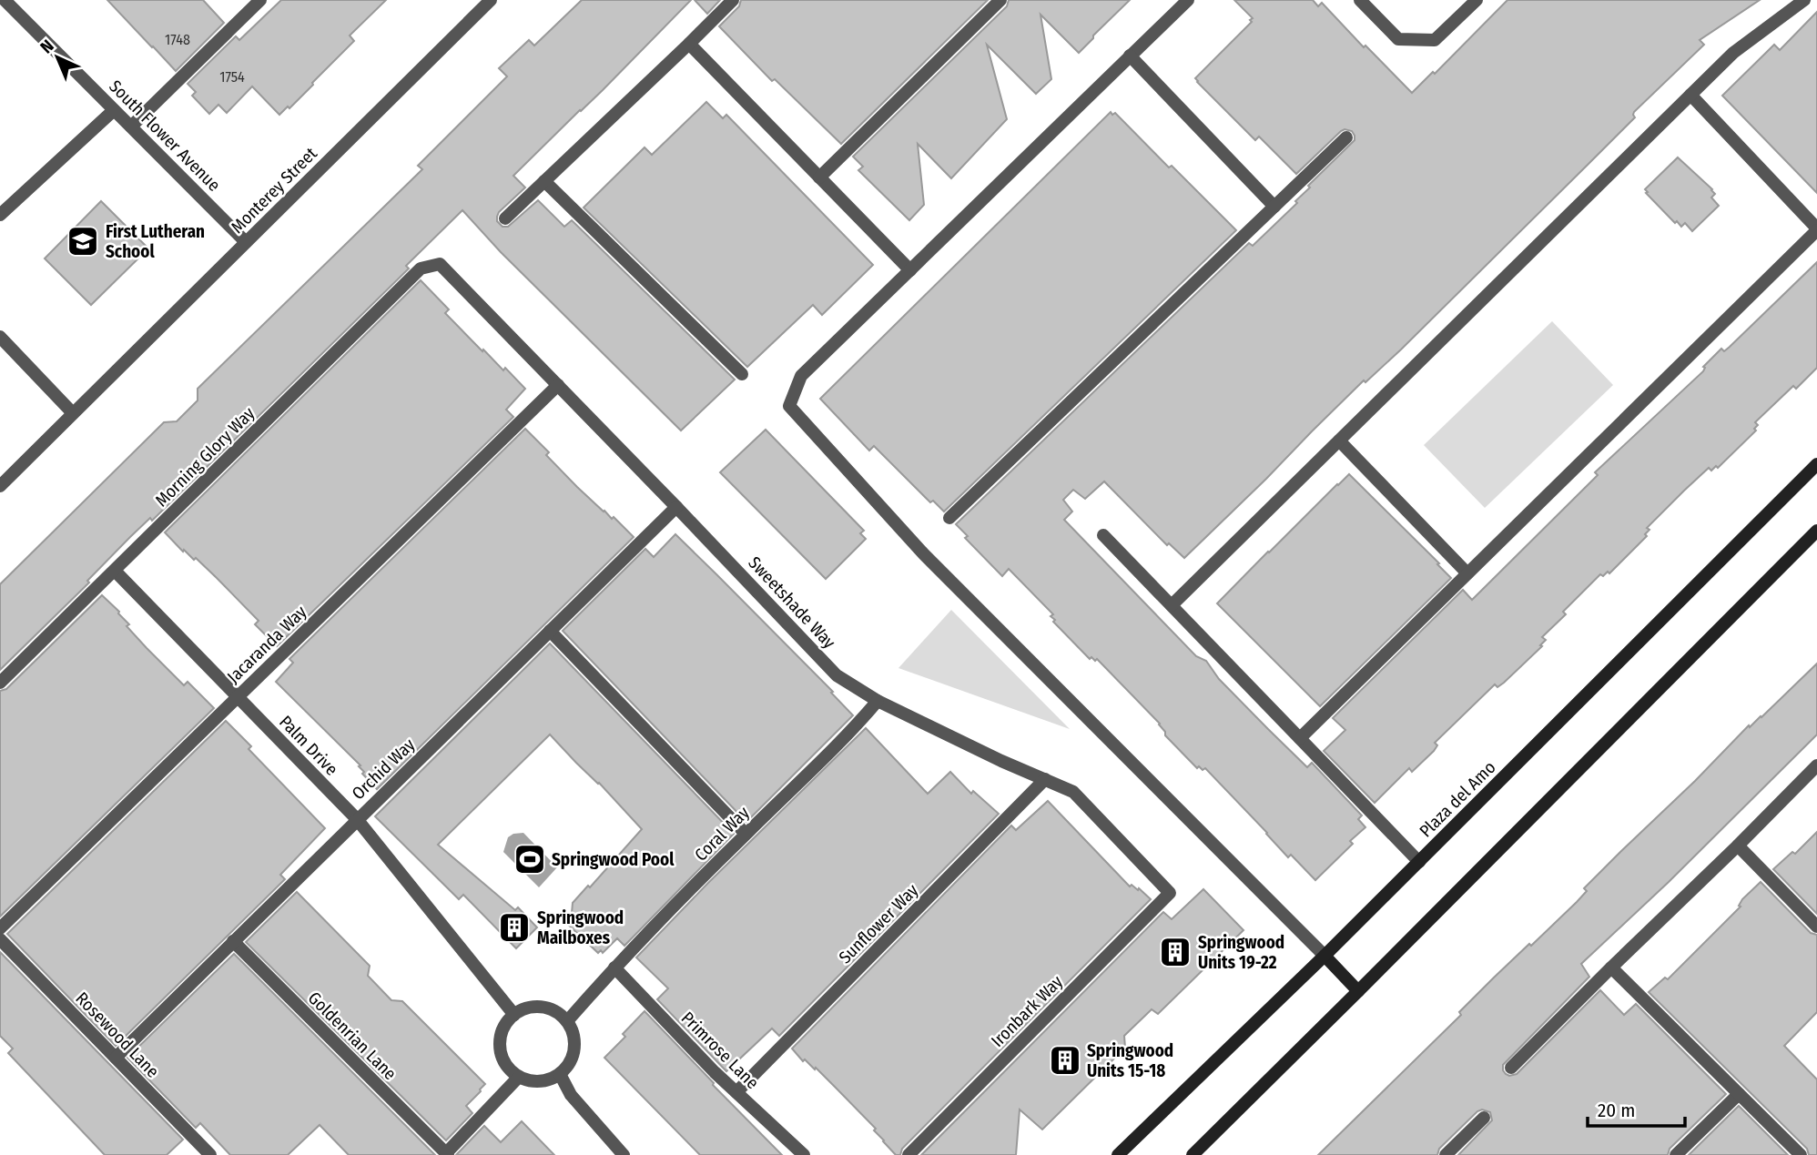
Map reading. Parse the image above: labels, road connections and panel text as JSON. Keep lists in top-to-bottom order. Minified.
{"streets":{"main road":["Plaza del Amo"],"street":["South Flower Avenue","Monterey Street","Morning Glory Way","Sweetshade Way","Jacaranda Way","Palm Drive","Orchid Way","Coral Way","Sunflower Way","Ironbark Way","Rosewood Lane","Goldenrian Lane","Primrose Lane"]},"crossings":[["South Flower Avenue","Monterey Street"],["Morning Glory Way","Sweetshade Way"],["Morning Glory Way","Palm Drive"],["Sweetshade Way","Jacaranda Way"],["Sweetshade Way","Orchid Way"],["Sweetshade Way","Coral Way"],["Sweetshade Way","Sunflower Way"],["Sweetshade Way","Ironbark Way"],["Jacaranda Way","Palm Drive"],["Palm Drive","Orchid Way"],["Palm Drive","Coral Way"],["Orchid Way","Rosewood Lane"],["Orchid Way","Goldenrian Lane"],["Coral Way","Primrose Lane"],["Sunflower Way","Primrose Lane"]],"places":{"school or university":["First Lutheran School"],"sports":["Springwood Pool"],"building":["Springwood Mailboxes","Springwood Units 19-22","Springwood Units 15-18"]},"house_numbers":["1748","1754"],"scale_bar":"20 m","north":"top left"}
